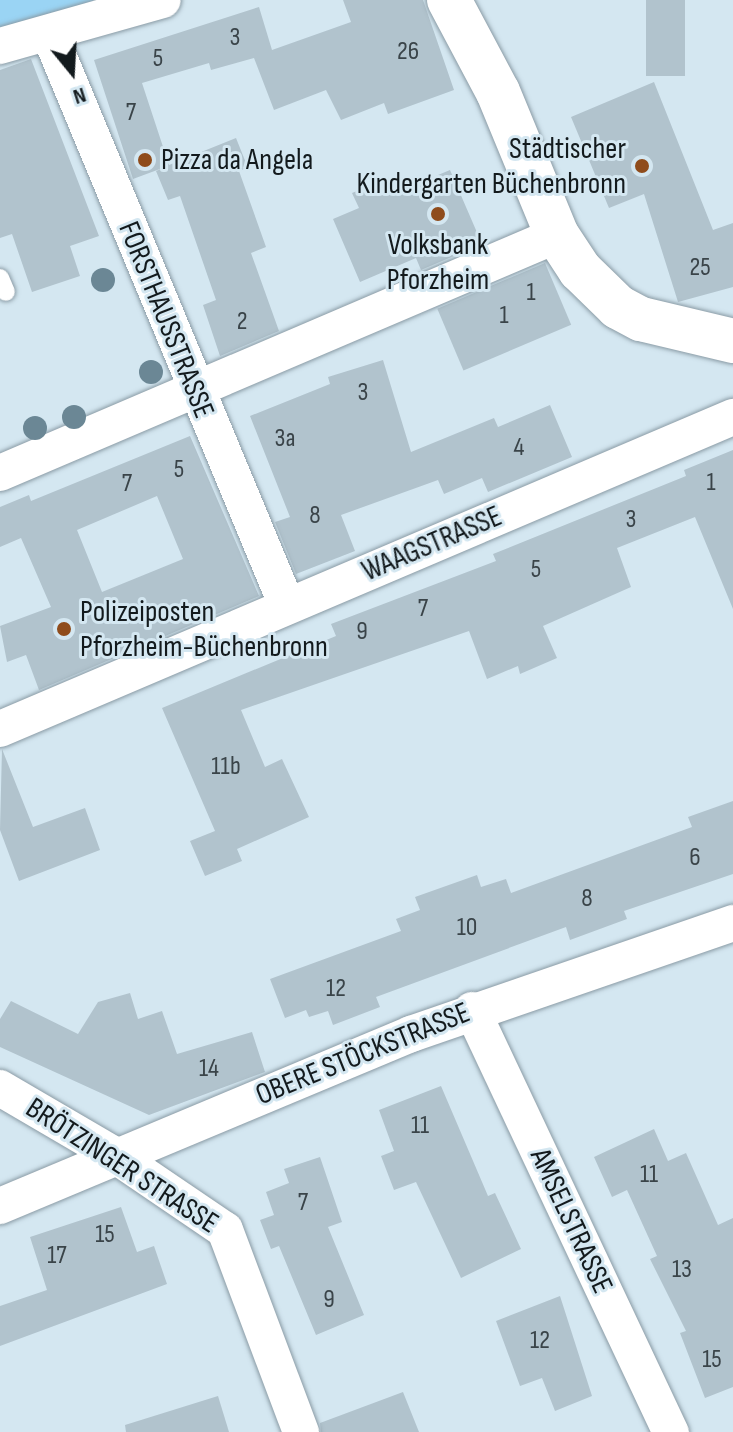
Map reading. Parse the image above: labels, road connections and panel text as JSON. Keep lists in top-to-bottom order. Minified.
{"streets":{"street":["FORSTHAUSSTRASSE","WAAGSTRASSE","OBERE STÖCKSTRASSE","BRÖTZINGER STRASSE","AMSELSTRASSE"]},"crossings":[["FORSTHAUSSTRASSE","WAAGSTRASSE"],["OBERE STÖCKSTRASSE","BRÖTZINGER STRASSE"],["OBERE STÖCKSTRASSE","AMSELSTRASSE"]],"places":["Pizza da Angela","Städtischer Kindergarten Büchenbronn","Volksbank Pforzheim","Polizeiposten Pforzheim-Büchenbronn"],"house_numbers":["3","26","5","7","25","1","1","2","3","3a","4","5","1","7","8","3","5","7","9","11b","6","8","10","12","14","11","11","7","15","17","13","9","12","15"],"north":"bottom"}
